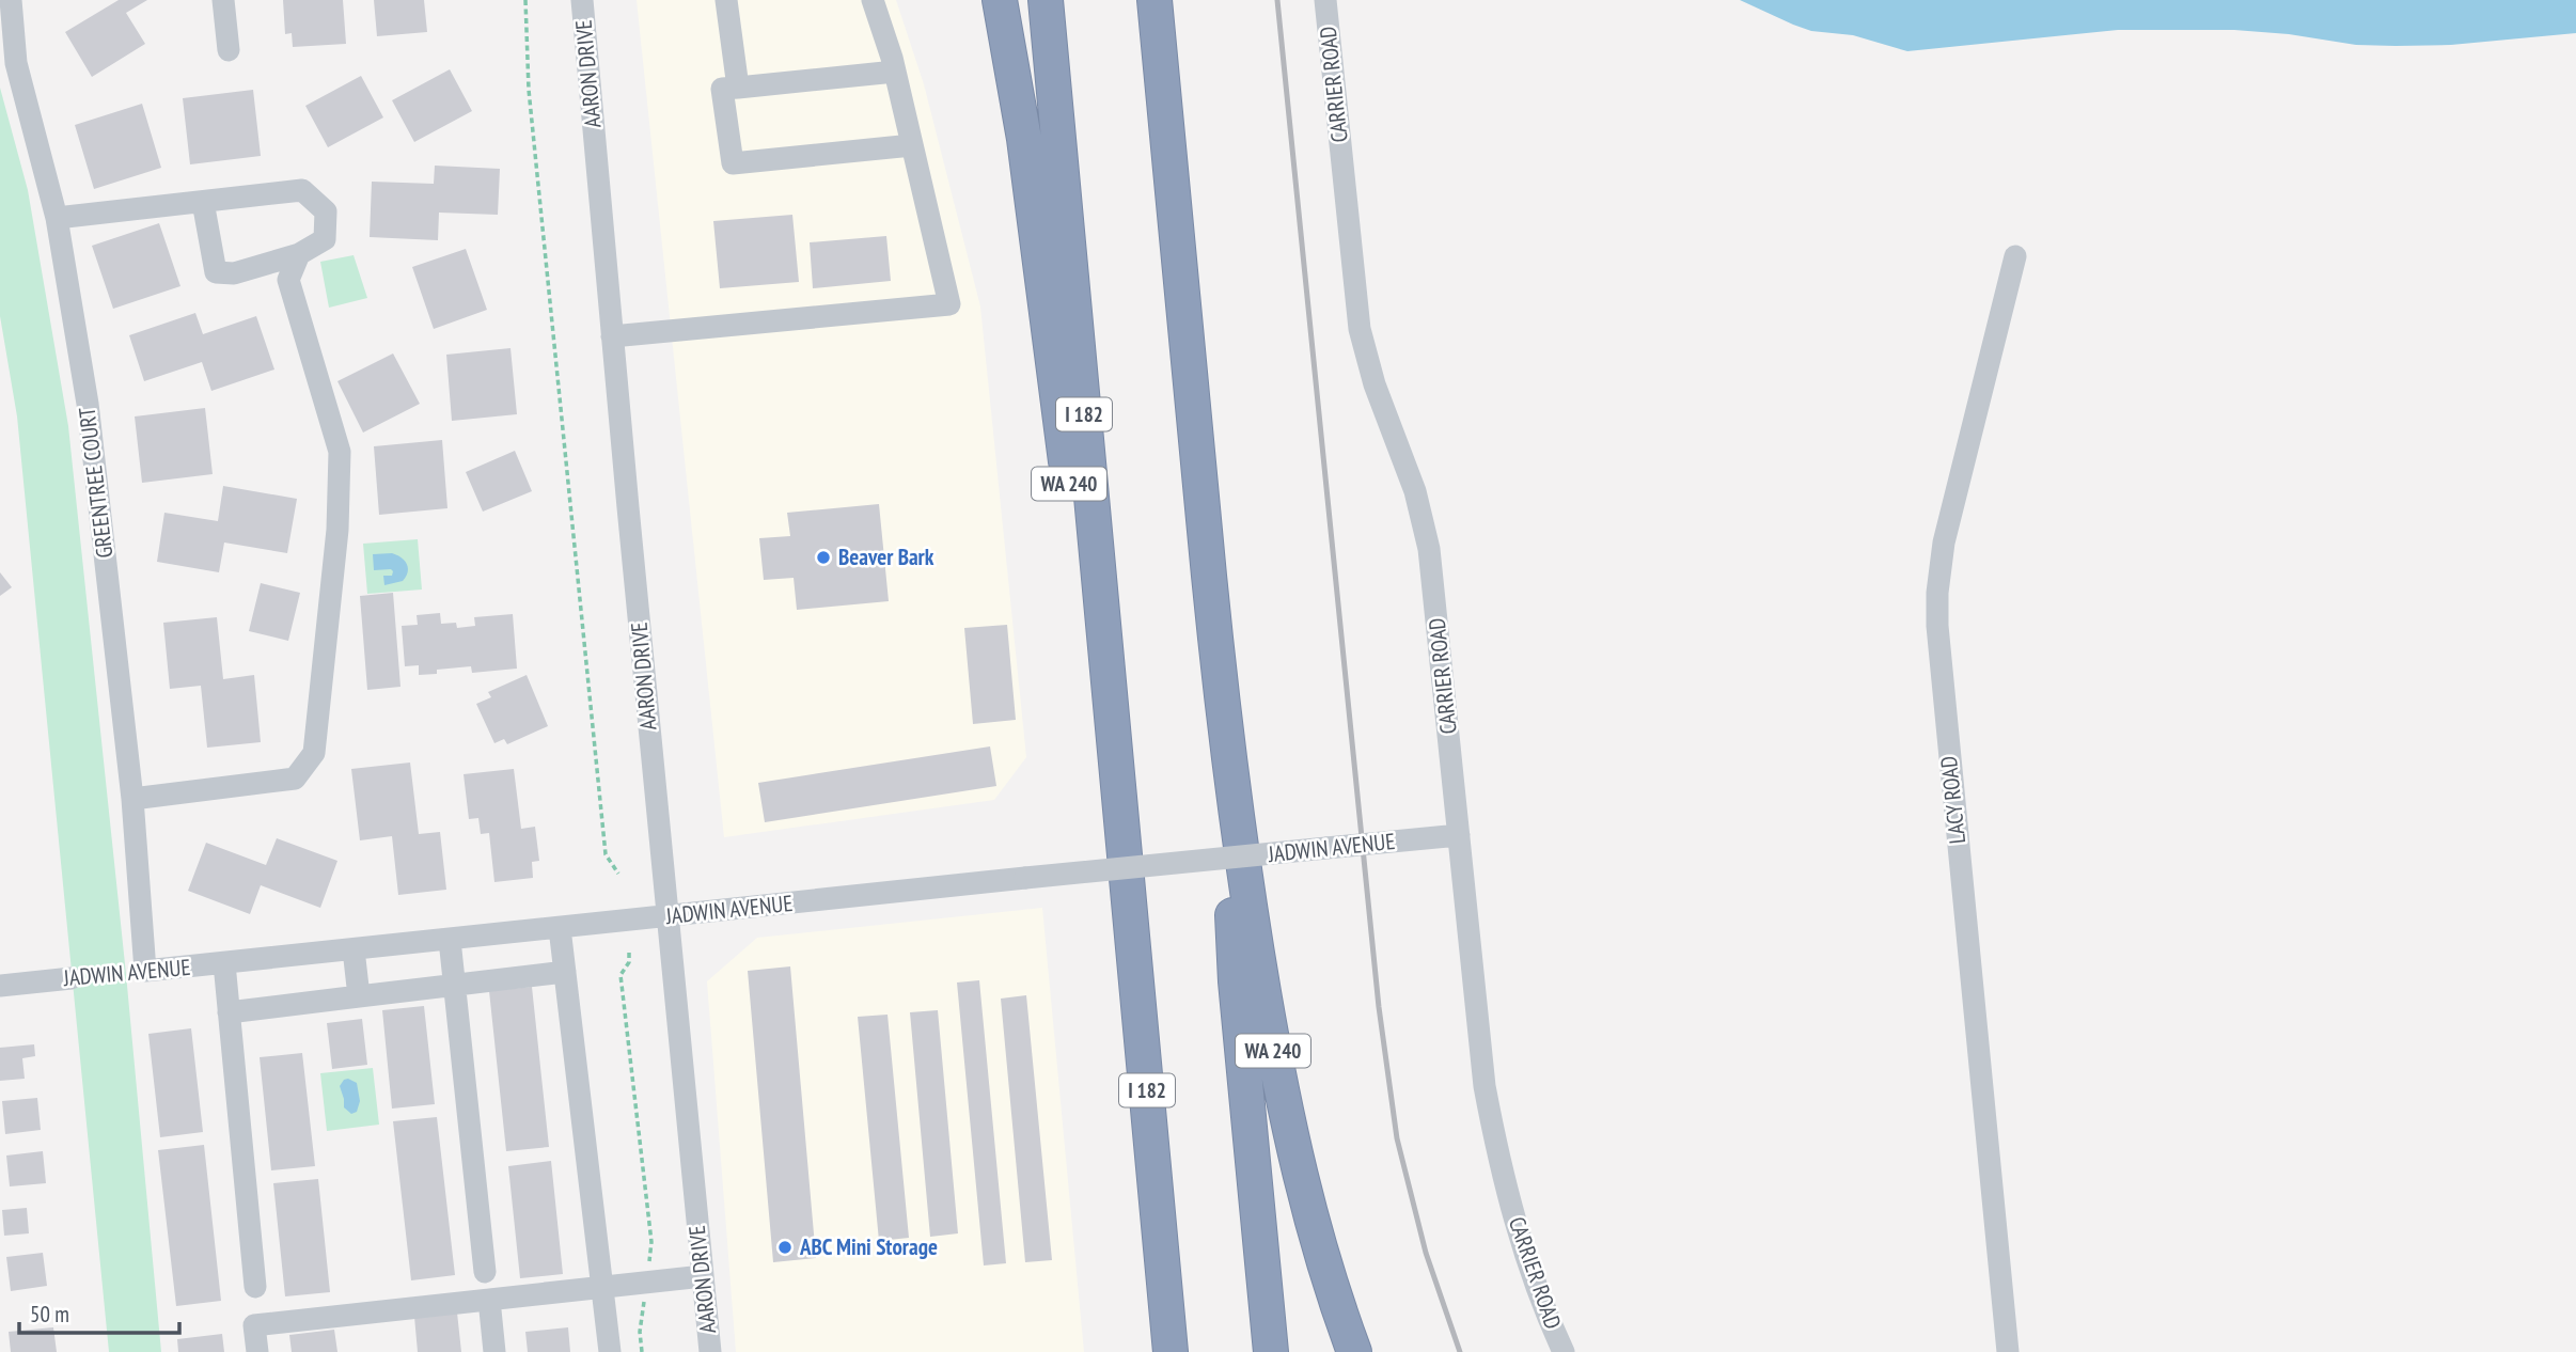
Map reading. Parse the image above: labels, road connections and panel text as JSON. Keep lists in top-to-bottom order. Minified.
{"streets":{"highway":["I 182","WA 240"],"street":["AARON DRIVE","CARRIER ROAD","GREENTREE COURT","LACY ROAD","JADWIN AVENUE"]},"crossings":[["AARON DRIVE","JADWIN AVENUE"],["CARRIER ROAD","JADWIN AVENUE"],["I 182","WA 240"],["GREENTREE COURT","JADWIN AVENUE"]],"places":["Beaver Bark","ABC Mini Storage"],"scale_bar":"50 m"}
